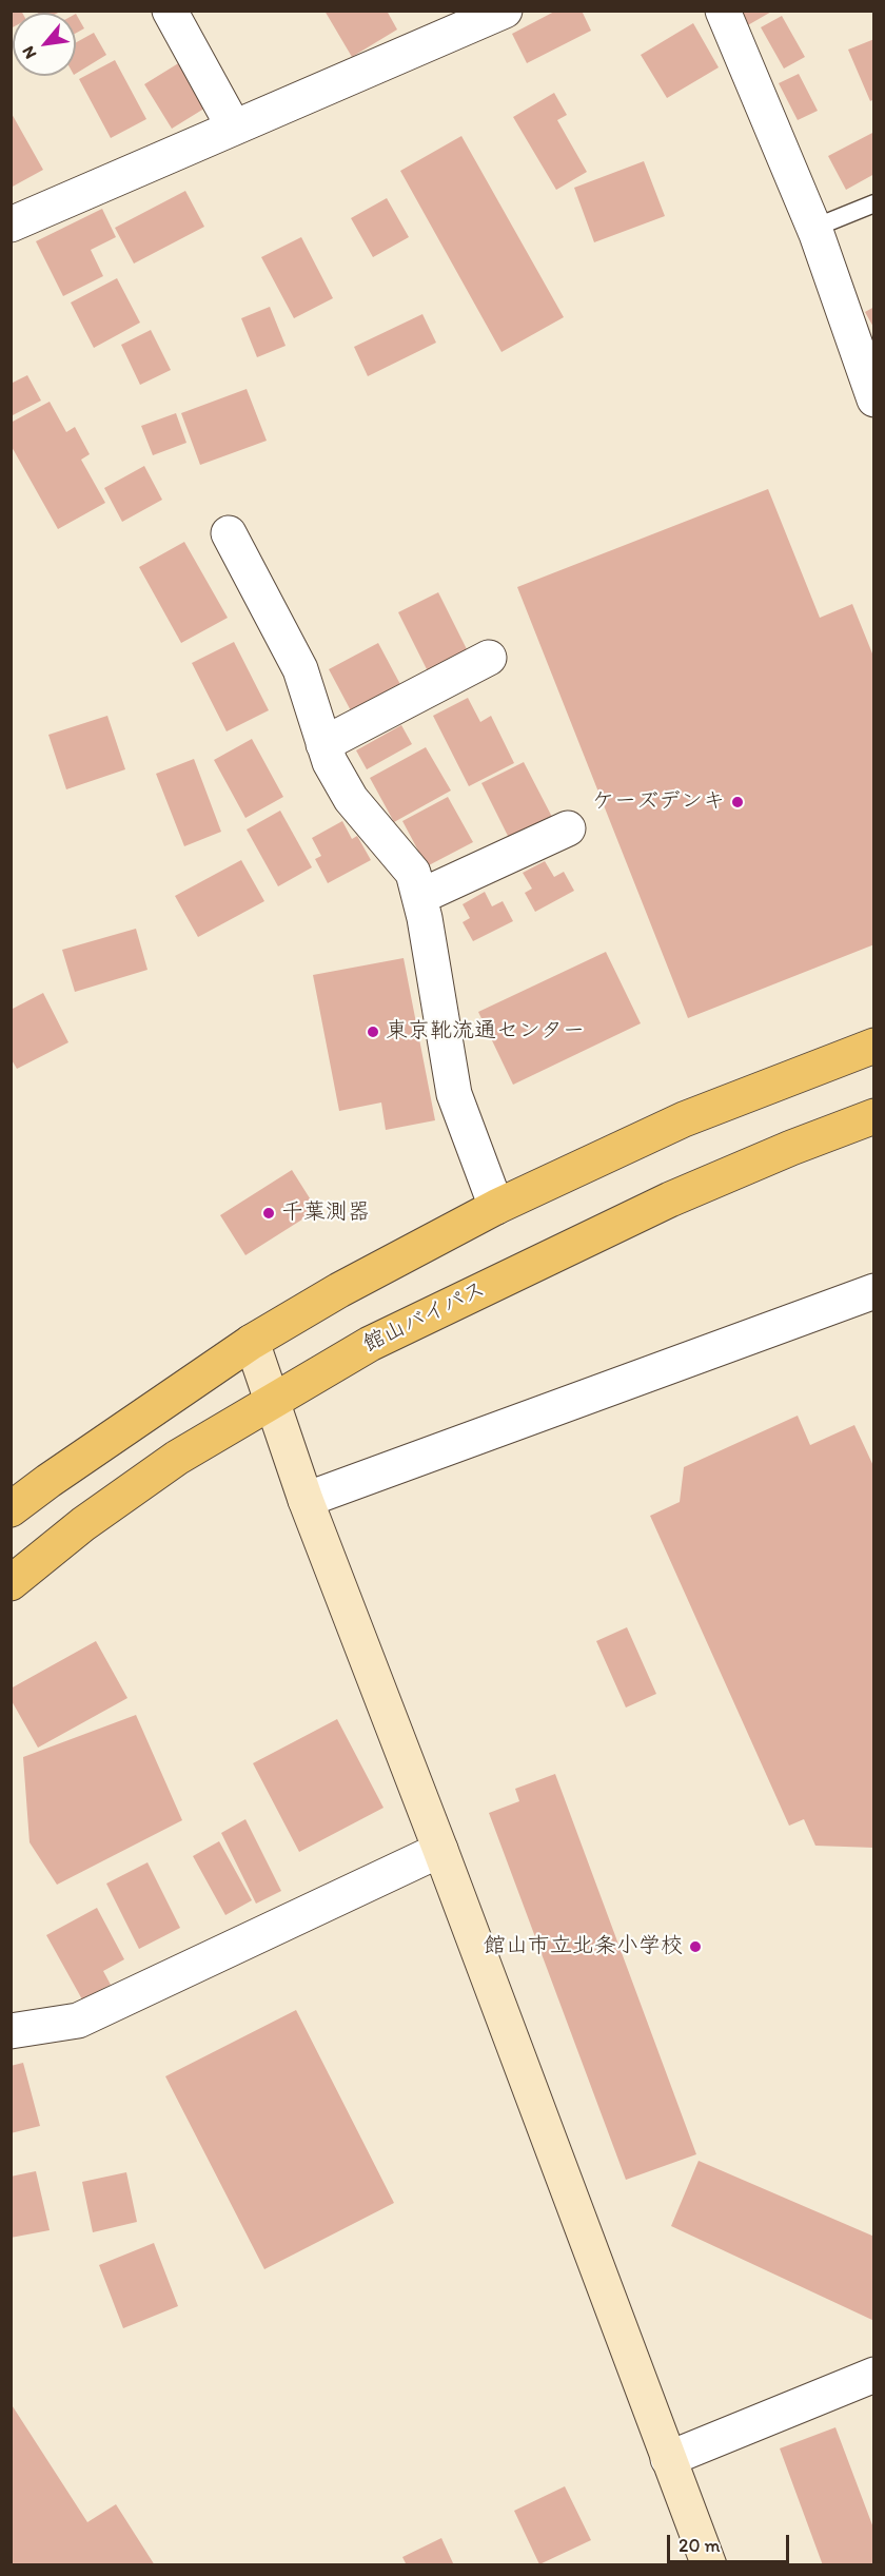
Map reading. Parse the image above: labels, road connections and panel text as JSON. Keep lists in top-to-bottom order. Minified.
{"streets":{"highway":["館山バイパス"]},"places":["ケーズデンキ","東京靴流通センター","千葉測器","館山市立北条小学校"],"scale_bar":"20 m","north":"bottom left"}
